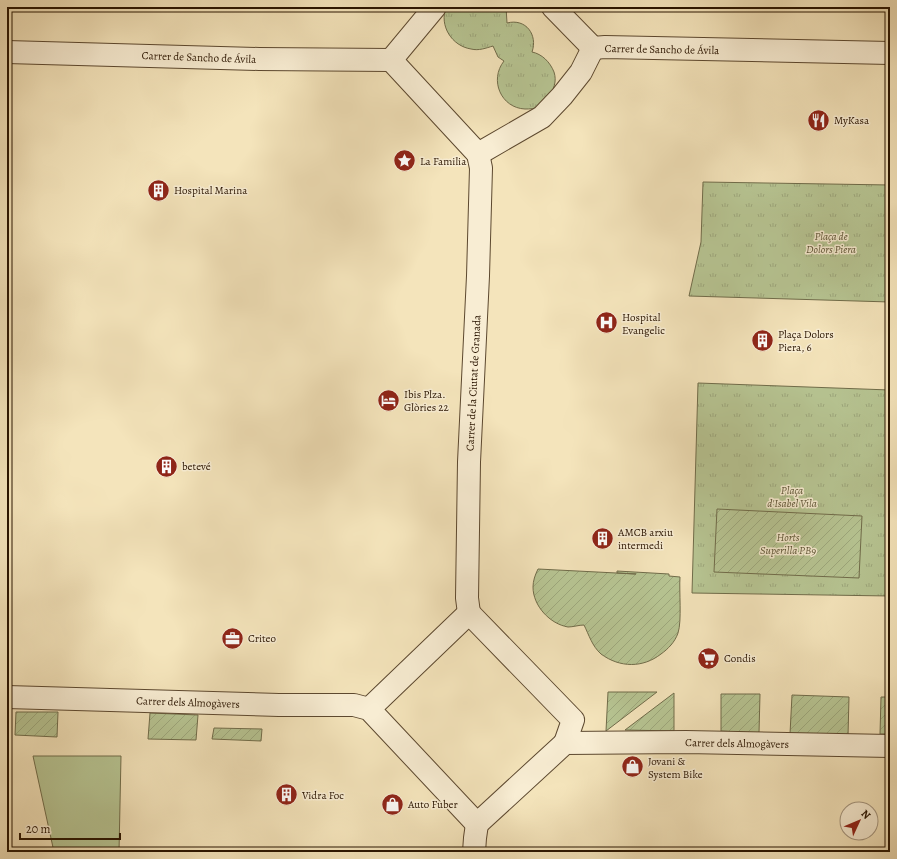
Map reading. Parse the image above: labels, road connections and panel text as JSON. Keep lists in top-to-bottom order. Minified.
{"streets":{"street":["Carrer de Sancho de Ávila","Carrer de la Ciutat de Granada","Carrer dels Almogàvers"]},"crossings":[["Carrer de Sancho de Ávila","Carrer de la Ciutat de Granada"]],"parks":["Plaça de Dolors Piera","Plaça d'Isabel Vila","Horts Superilla PB9"],"places":{"restaurant":["MyKasa"],"place":["La Familia"],"building":["Hospital Marina","Plaça Dolors Piera, 6","betevé","AMCB arxiu intermedi","Vidra Foc"],"hospital":["Hospital Evangelic"],"hotel":["Ibis Plza. Glòries 22"],"office":["Criteo"],"supermarket":["Condis"],"shop":["Jovani & System Bike","Auto Fuber"]},"scale_bar":"20 m","north":"top right"}
